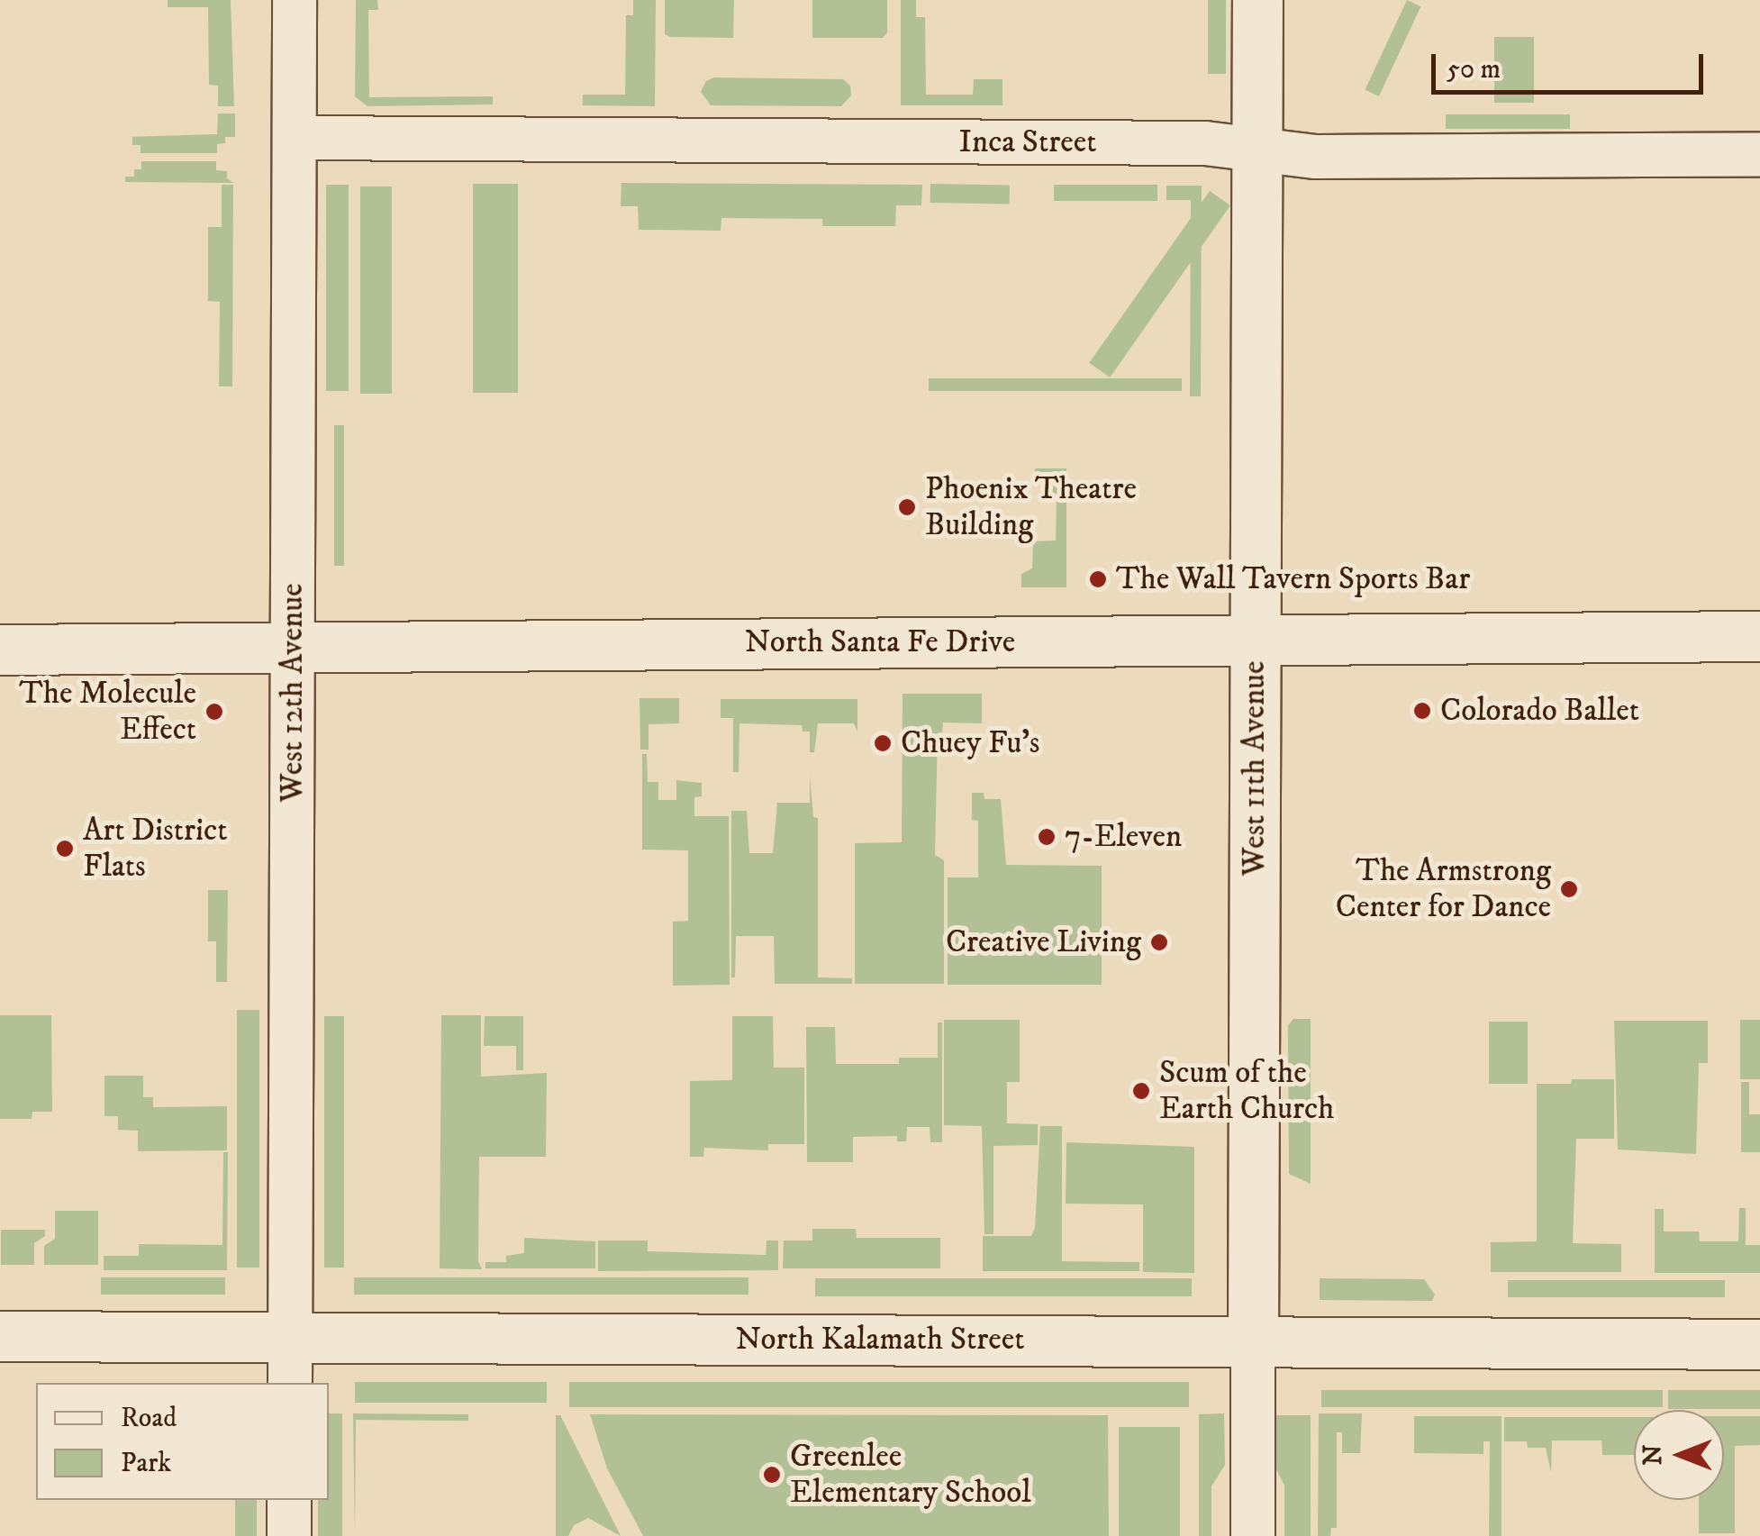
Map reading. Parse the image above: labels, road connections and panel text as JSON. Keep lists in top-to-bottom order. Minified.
{"streets":{"main road":["North Santa Fe Drive","West 11th Avenue","North Kalamath Street"],"street":["Inca Street","West 12th Avenue"]},"crossings":[["Inca Street","West 12th Avenue"],["Inca Street","West 11th Avenue"],["North Santa Fe Drive","West 12th Avenue"],["North Santa Fe Drive","West 11th Avenue"],["West 12th Avenue","North Kalamath Street"],["West 11th Avenue","North Kalamath Street"]],"places":["Phoenix Theatre Building","The Wall Tavern Sports Bar","Colorado Ballet","The Molecule Effect","Chuey Fu’s","7-Eleven","Art District Flats","The Armstrong Center for Dance","Creative Living","Scum of the Earth Church","Greenlee Elementary School"],"legend":["Road","Park"],"scale_bar":"50 m","north":"left"}
